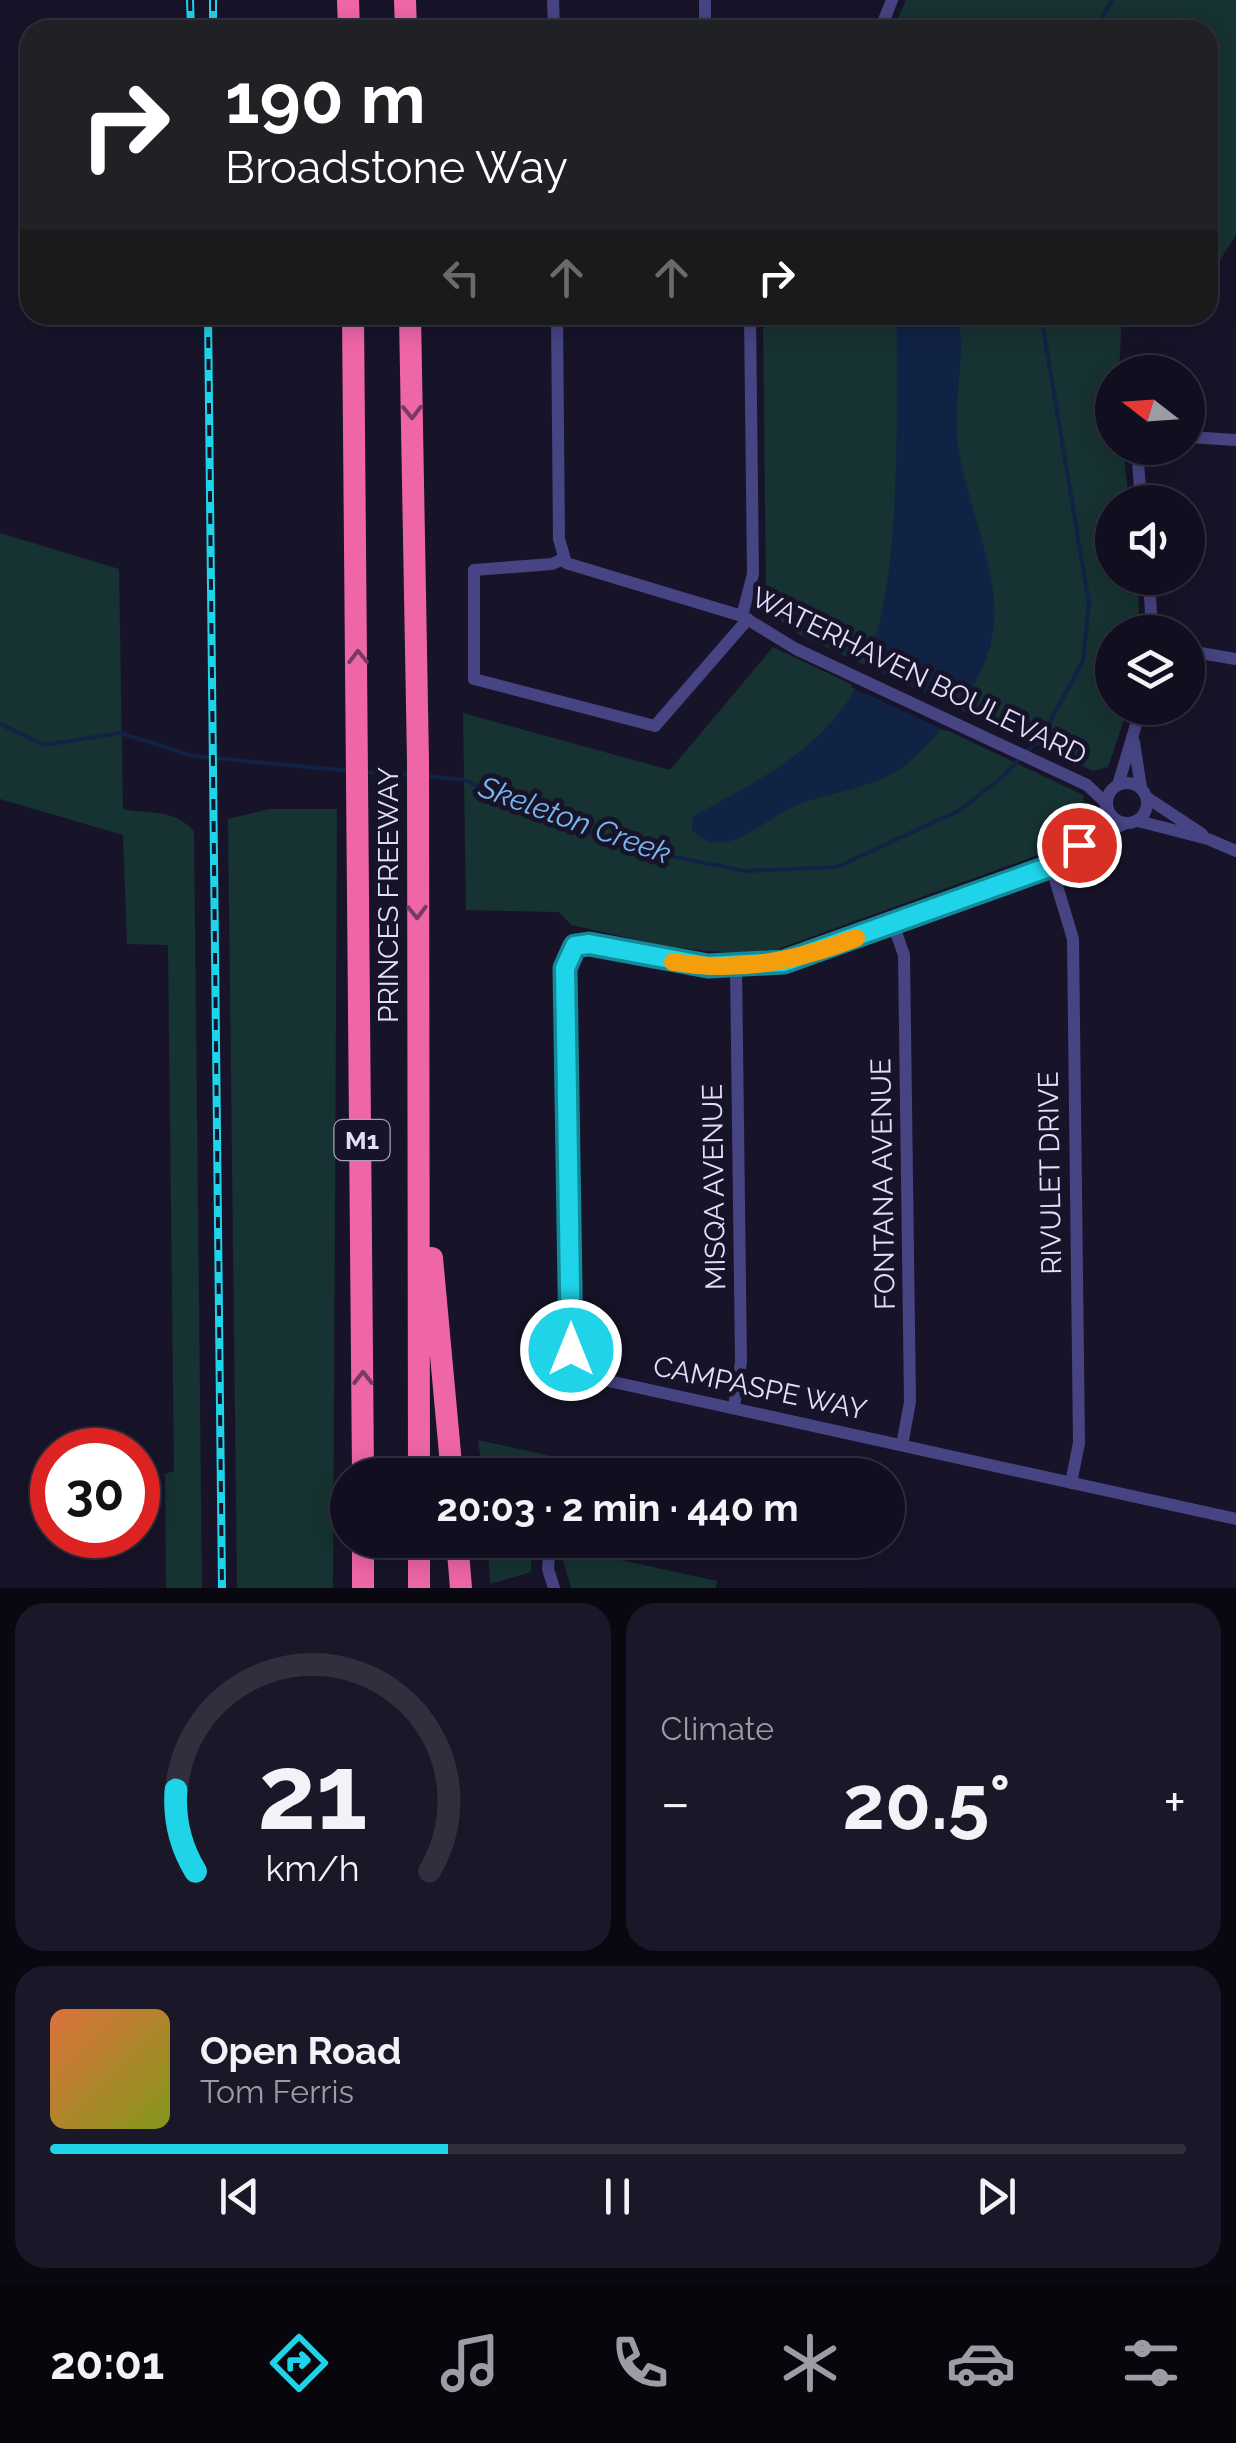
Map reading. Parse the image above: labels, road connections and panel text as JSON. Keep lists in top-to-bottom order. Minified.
{"streets":{"highway":["PRINCES FREEWAY","M1"],"street":["WATERHAVEN BOULEVARD","RIVULET DRIVE","FONTANA AVENUE","MISQA AVENUE","CAMPASPE WAY"]},"crossings":[["RIVULET DRIVE","CAMPASPE WAY"],["FONTANA AVENUE","CAMPASPE WAY"],["MISQA AVENUE","CAMPASPE WAY"]],"water":["Skeleton Creek"],"north":"left","page":{"turn":["190 m","Broadstone Way"],"limit":"30","trip":"20:03 · 2 min · 440 m","tile":"Climate","heat":["−","20.5°","+"],"song":["Open Road","Tom Ferris"],"tabs":"20:01","gauge":["21","km/h"]}}
